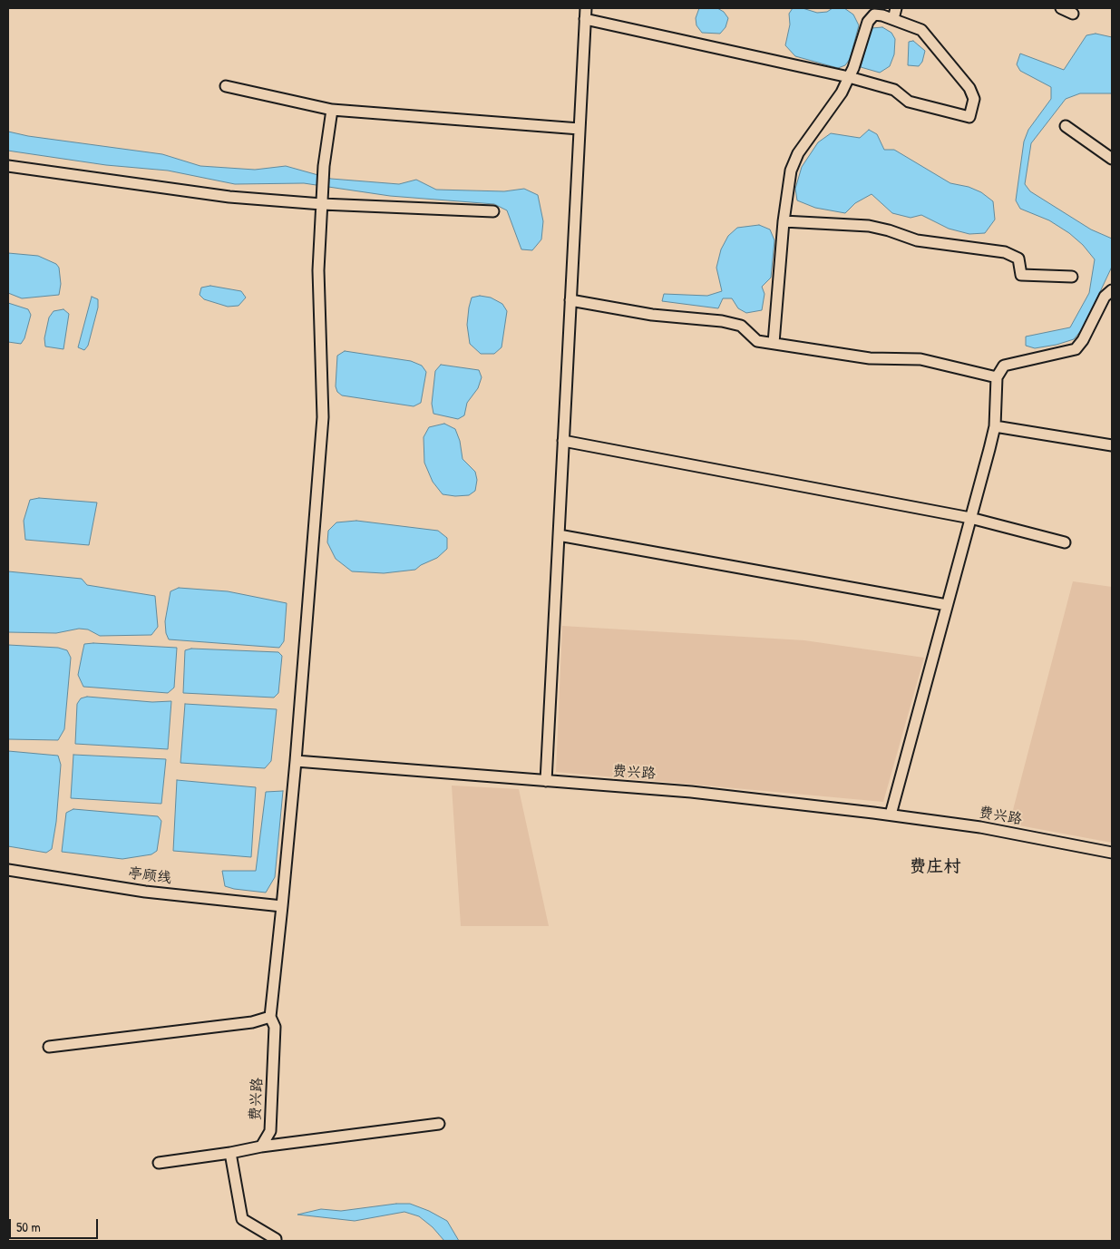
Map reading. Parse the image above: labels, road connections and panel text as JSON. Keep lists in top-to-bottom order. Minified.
{"streets":{"street":["费兴路","亭顾线"]},"crossings":[["费兴路","亭顾线"]],"districts":["费庄村"],"scale_bar":"50 m"}
